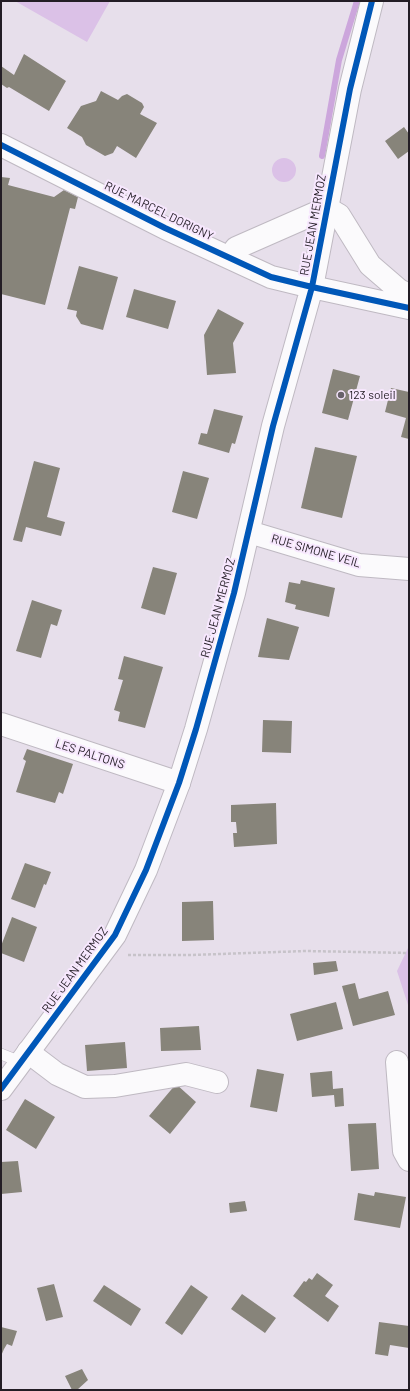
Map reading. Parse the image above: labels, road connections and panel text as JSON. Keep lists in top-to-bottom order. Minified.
{"streets":{"street":["RUE MARCEL DORIGNY","RUE JEAN MERMOZ","RUE SIMONE VEIL","LES PALTONS"]},"crossings":[["RUE MARCEL DORIGNY","RUE JEAN MERMOZ"],["RUE JEAN MERMOZ","RUE SIMONE VEIL"],["RUE JEAN MERMOZ","LES PALTONS"]],"places":["123 soleil"]}
